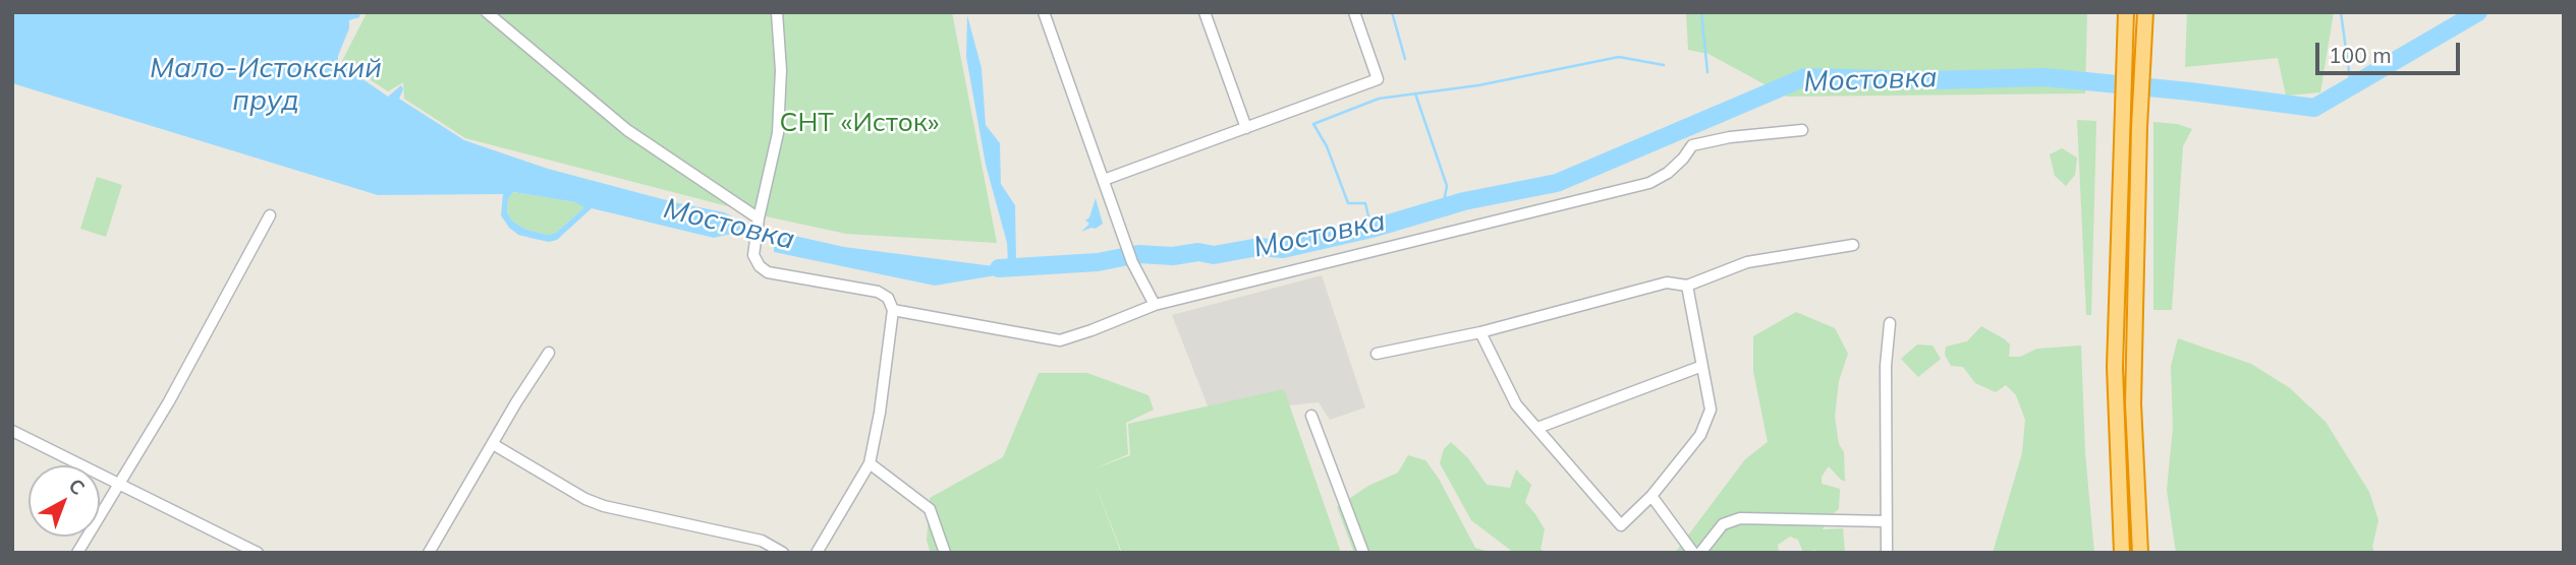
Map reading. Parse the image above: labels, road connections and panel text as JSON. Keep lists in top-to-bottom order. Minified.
{"water":["Мало-Истокский пруд","Мостовка"],"parks":["СНТ «Исток»"],"scale_bar":"100 m","north":"top right"}
